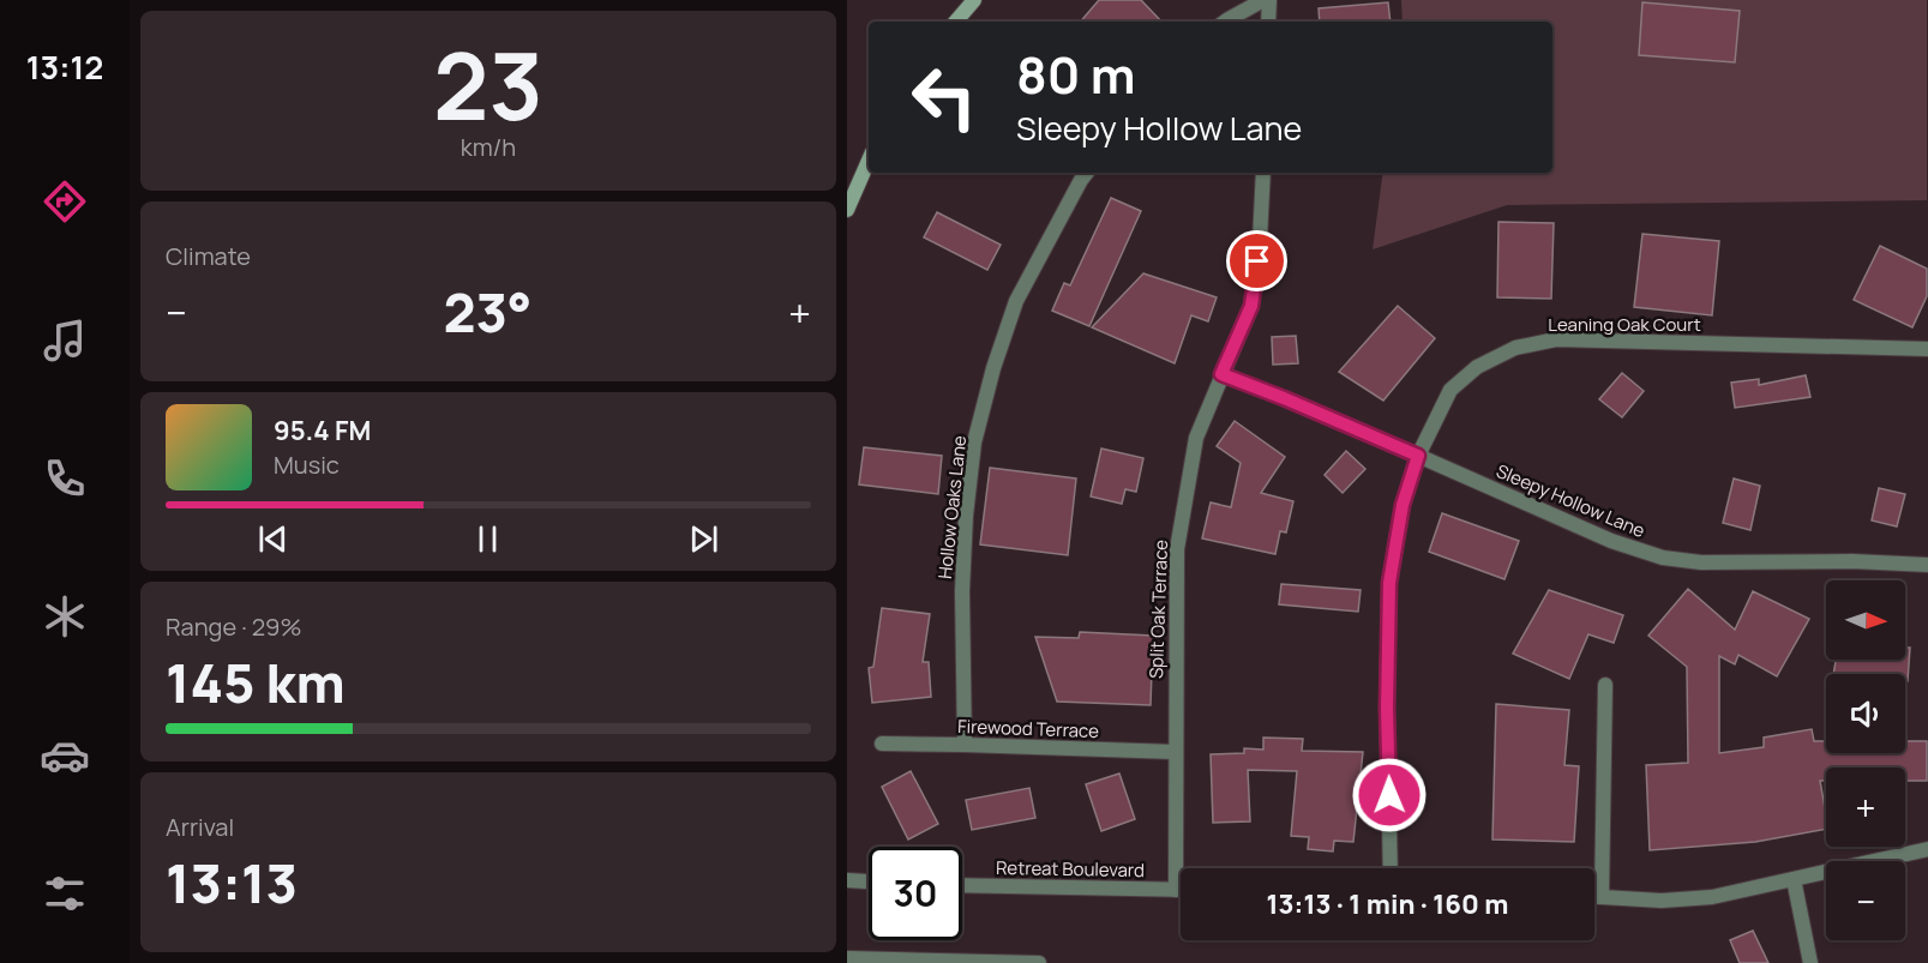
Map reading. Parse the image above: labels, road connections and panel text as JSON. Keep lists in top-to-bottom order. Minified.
{"streets":{"street":["Leaning Oak Court","Sleepy Hollow Lane","Hollow Oaks Lane","Split Oak Terrace","Firewood Terrace","Retreat Boulevard"]},"crossings":[["Leaning Oak Court","Sleepy Hollow Lane"],["Sleepy Hollow Lane","Split Oak Terrace"],["Hollow Oaks Lane","Firewood Terrace"],["Split Oak Terrace","Firewood Terrace"],["Split Oak Terrace","Retreat Boulevard"]],"north":"right","page":{"tabs":"13:12","tile":[["23","km/h"],"Climate",["Range · 29%","145 km"],["Arrival","13:13"]],"turn":["80 m","Sleepy Hollow Lane"],"heat":["−","23°","+"],"song":["95.4 FM","Music"],"map_buttons":["+","−"],"limit":"30","trip":"13:13 · 1 min · 160 m"}}
